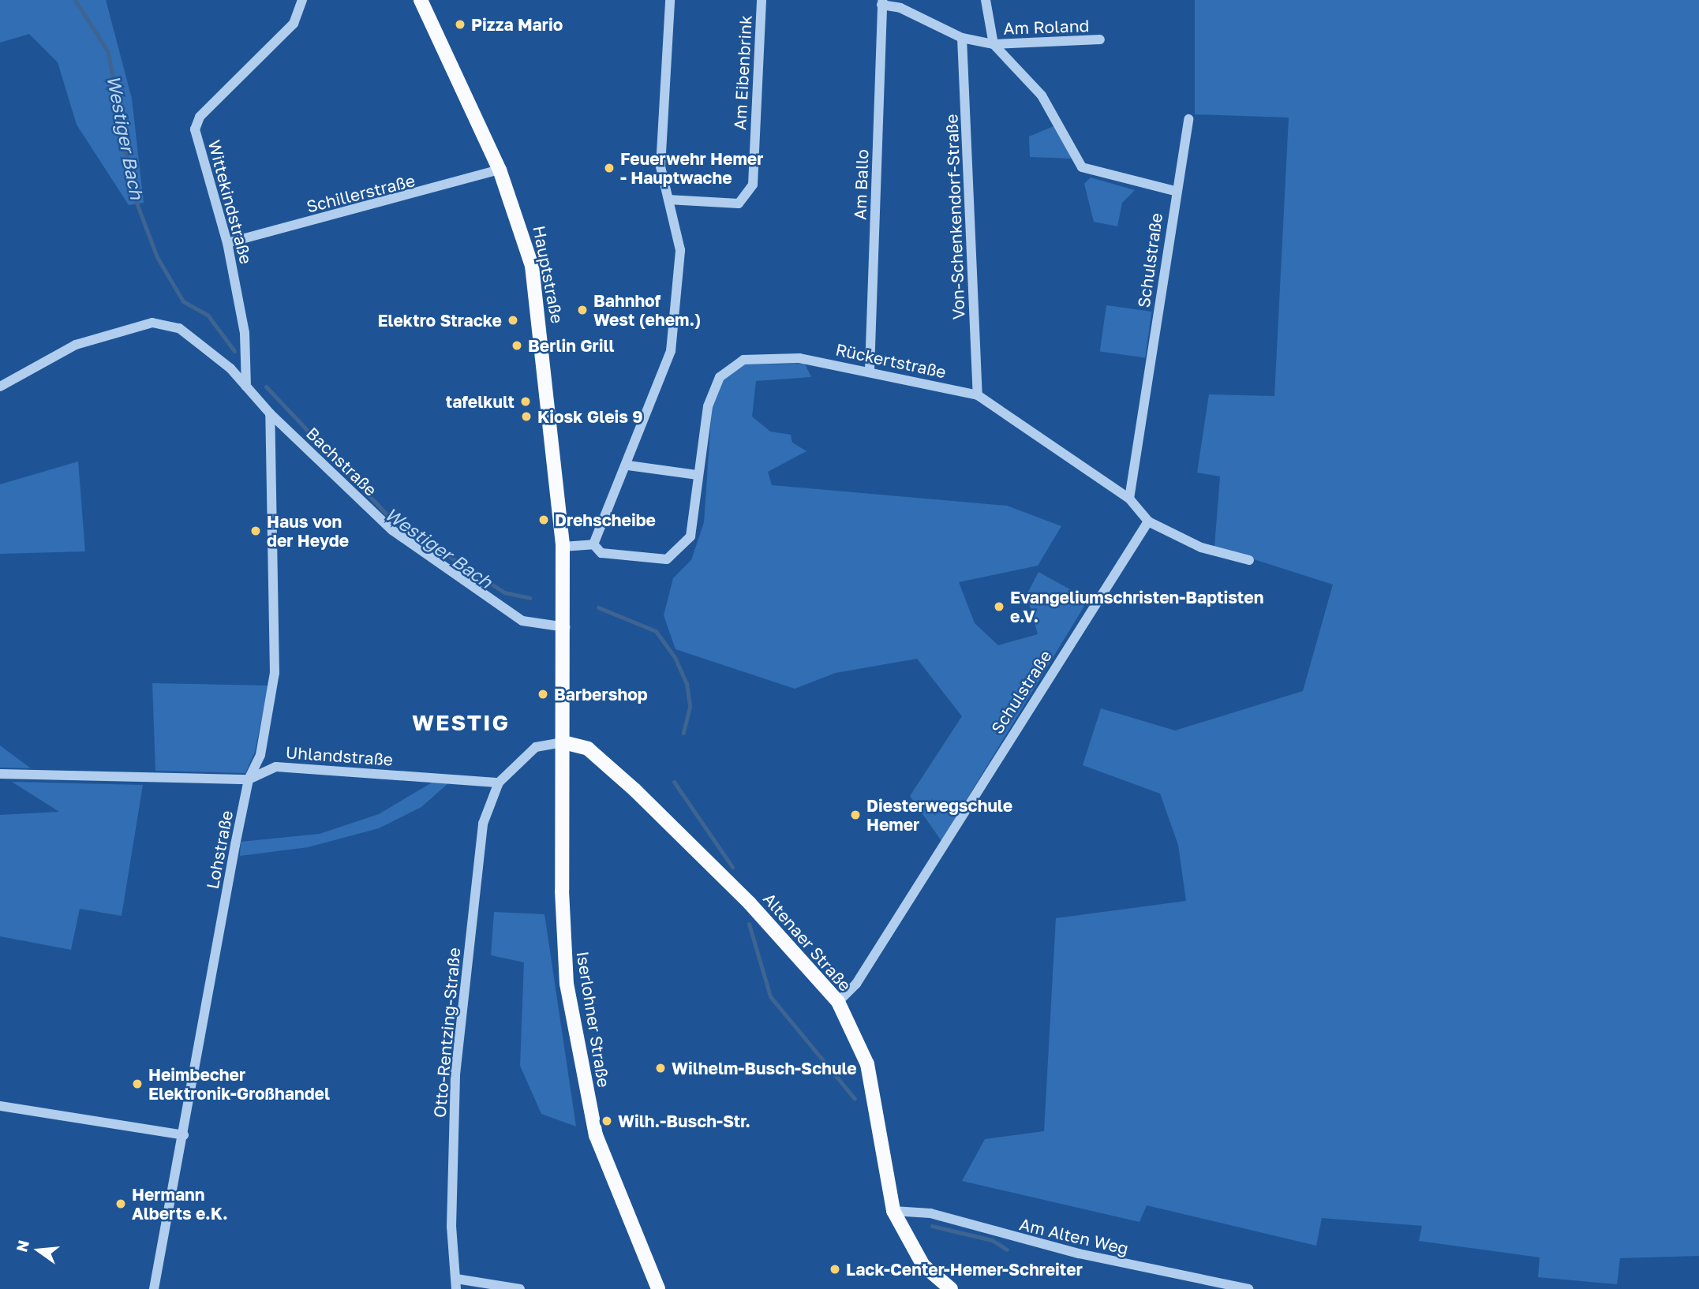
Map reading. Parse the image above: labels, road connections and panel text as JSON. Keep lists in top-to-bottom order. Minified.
{"streets":{"main road":["Hauptstraße","Altenaer Straße","Iserlohner Straße"],"street":["Am Roland","Am Eibenbrink","Am Ballo","Schillerstraße","Wittekindstraße","Von-Schenkendorf-Straße","Schulstraße","Rückertstraße","Bachstraße","Uhlandstraße","Lohstraße","Otto-Rentzing-Straße","Am Alten Weg"]},"crossings":[["Am Roland","Am Ballo"],["Am Roland","Von-Schenkendorf-Straße"],["Am Roland","Schulstraße"],["Am Ballo","Rückertstraße"],["Schillerstraße","Wittekindstraße"],["Schillerstraße","Hauptstraße"],["Wittekindstraße","Bachstraße"],["Von-Schenkendorf-Straße","Rückertstraße"],["Schulstraße","Rückertstraße"],["Schulstraße","Altenaer Straße"],["Hauptstraße","Bachstraße"],["Hauptstraße","Altenaer Straße"],["Hauptstraße","Iserlohner Straße"],["Bachstraße","Lohstraße"],["Uhlandstraße","Lohstraße"],["Uhlandstraße","Otto-Rentzing-Straße"],["Altenaer Straße","Iserlohner Straße"],["Altenaer Straße","Am Alten Weg"]],"districts":["WESTIG"],"water":["Westiger Bach"],"places":["Pizza Mario","Feuerwehr Hemer - Hauptwache","Bahnhof West (ehem.)","Elektro Stracke","Berlin Grill","tafelkult","Kiosk Gleis 9","Drehscheibe","Haus von der Heyde","Evangeliumschristen-Baptisten e.V.","Barbershop","Diesterwegschule Hemer","Wilhelm-Busch-Schule","Heimbecher Elektronik-Großhandel","Wilh.-Busch-Str.","Hermann Alberts e.K.","Lack-Center-Hemer-Schreiter"],"north":"left"}
